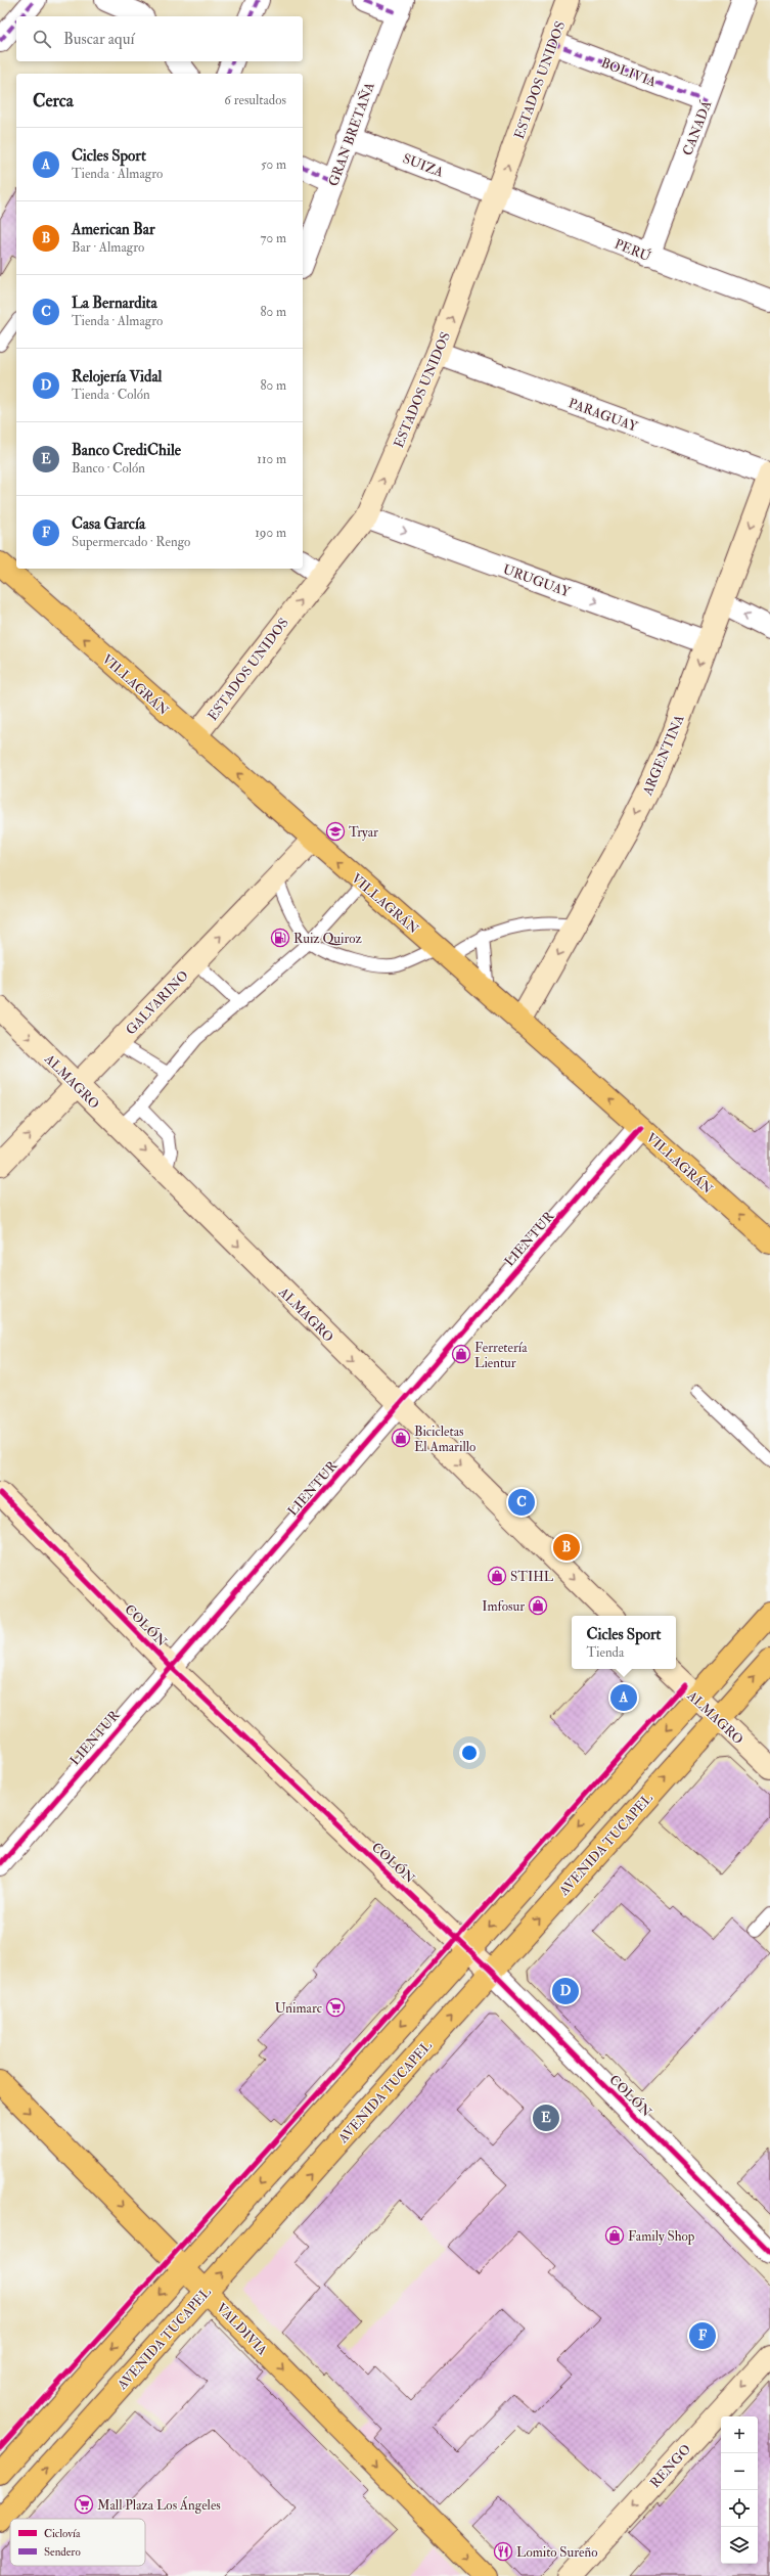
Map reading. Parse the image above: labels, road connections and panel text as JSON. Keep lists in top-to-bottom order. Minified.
{"streets":{"main road":["VILLAGRÁN","AVENIDA TUCAPEL","VALDIVIA"],"street":["BOLIVIA","ESTADOS UNIDOS","CANADÁ","GRAN BRETAÑA","SUIZA","PERÚ","PARAGUAY","URUGUAY","ARGENTINA","GALVARINO","ALMAGRO","LIENTUR","COLÓN","RENGO"]},"crossings":[["BOLIVIA","ESTADOS UNIDOS"],["BOLIVIA","CANADÁ"],["ESTADOS UNIDOS","SUIZA"],["ESTADOS UNIDOS","PERÚ"],["ESTADOS UNIDOS","PARAGUAY"],["ESTADOS UNIDOS","URUGUAY"],["ESTADOS UNIDOS","VILLAGRÁN"],["CANADÁ","PERÚ"],["GRAN BRETAÑA","SUIZA"],["SUIZA","PERÚ"],["PARAGUAY","ARGENTINA"],["URUGUAY","ARGENTINA"],["VILLAGRÁN","ARGENTINA"],["VILLAGRÁN","GALVARINO"],["VILLAGRÁN","LIENTUR"],["GALVARINO","ALMAGRO"],["ALMAGRO","LIENTUR"],["ALMAGRO","AVENIDA TUCAPEL"],["LIENTUR","COLÓN"],["COLÓN","AVENIDA TUCAPEL"],["AVENIDA TUCAPEL","VALDIVIA"]],"one_way":["ESTADOS UNIDOS","URUGUAY","VILLAGRÁN","ARGENTINA","GALVARINO","ALMAGRO","VALDIVIA","RENGO"],"places":{"school or university":["Tryar"],"fuel station":["Ruiz Quiroz"],"shop":["Ferretería Lientur","Bicicletas El Amarillo","STIHL","Imfosur","Family Shop"],"supermarket":["Unimarc","Mall Plaza Los Ángeles"],"restaurant":["Lomito Sureño"]},"legend":["Ciclovía","Sendero"],"page":{"search":"Buscar aquí","heading":["Cerca","6 resultados"],"list":[{"mark":"A","name":"Cicles Sport","note":"Tienda · Almagro","value":"50 m"},{"mark":"B","name":"American Bar","note":"Bar · Almagro","value":"70 m"},{"mark":"C","name":"La Bernardita","note":"Tienda · Almagro","value":"80 m"},{"mark":"D","name":"Relojería Vidal","note":"Tienda · Colón","value":"80 m"},{"mark":"E","name":"Banco CrediChile","note":"Banco · Colón","value":"110 m"},{"mark":"F","name":"Casa García","note":"Supermercado · Rengo","value":"190 m"}],"pins":["C","B","A","D","E","F"],"popup":["Cicles Sport","Tienda"],"map_buttons":["+","−"]}}
